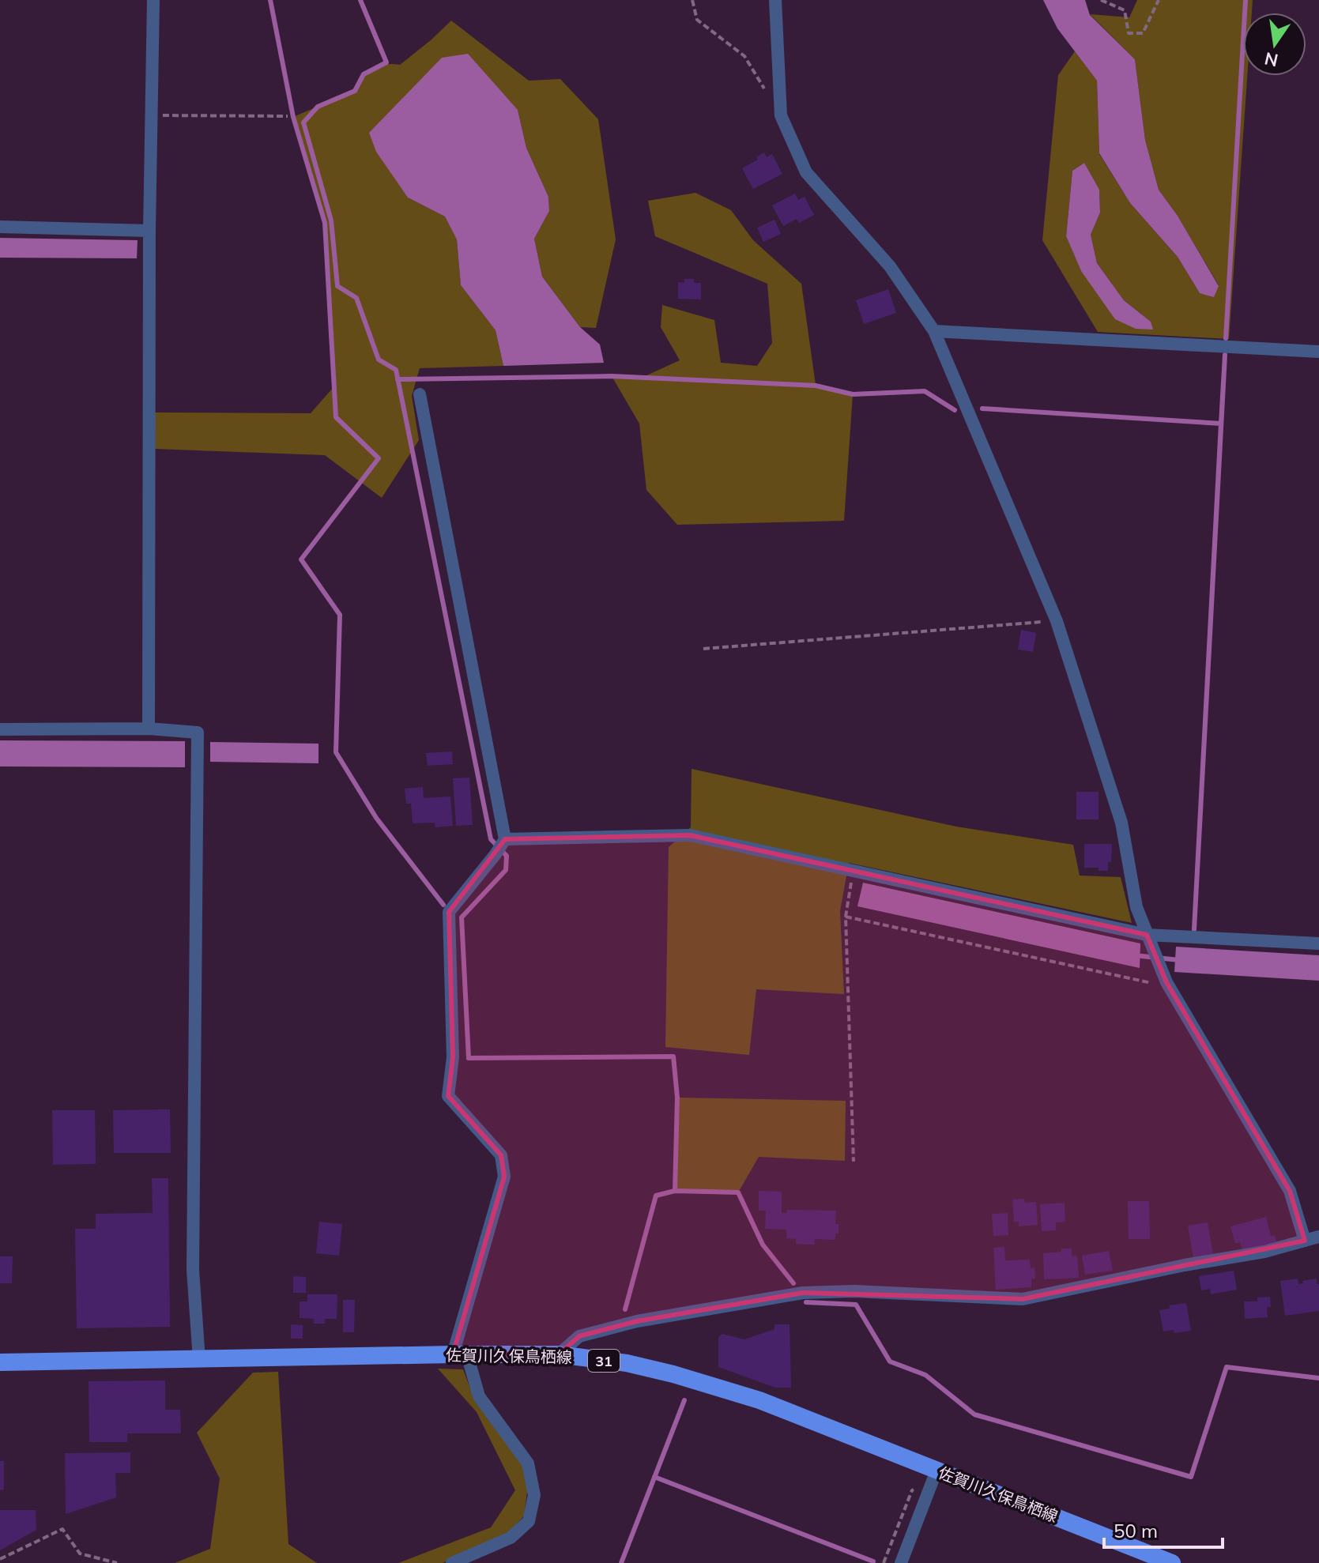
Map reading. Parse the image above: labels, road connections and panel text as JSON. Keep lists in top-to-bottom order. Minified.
{"streets":{"main road":["佐賀川久保鳥栖線","31"]},"scale_bar":"50 m","north":"bottom"}
